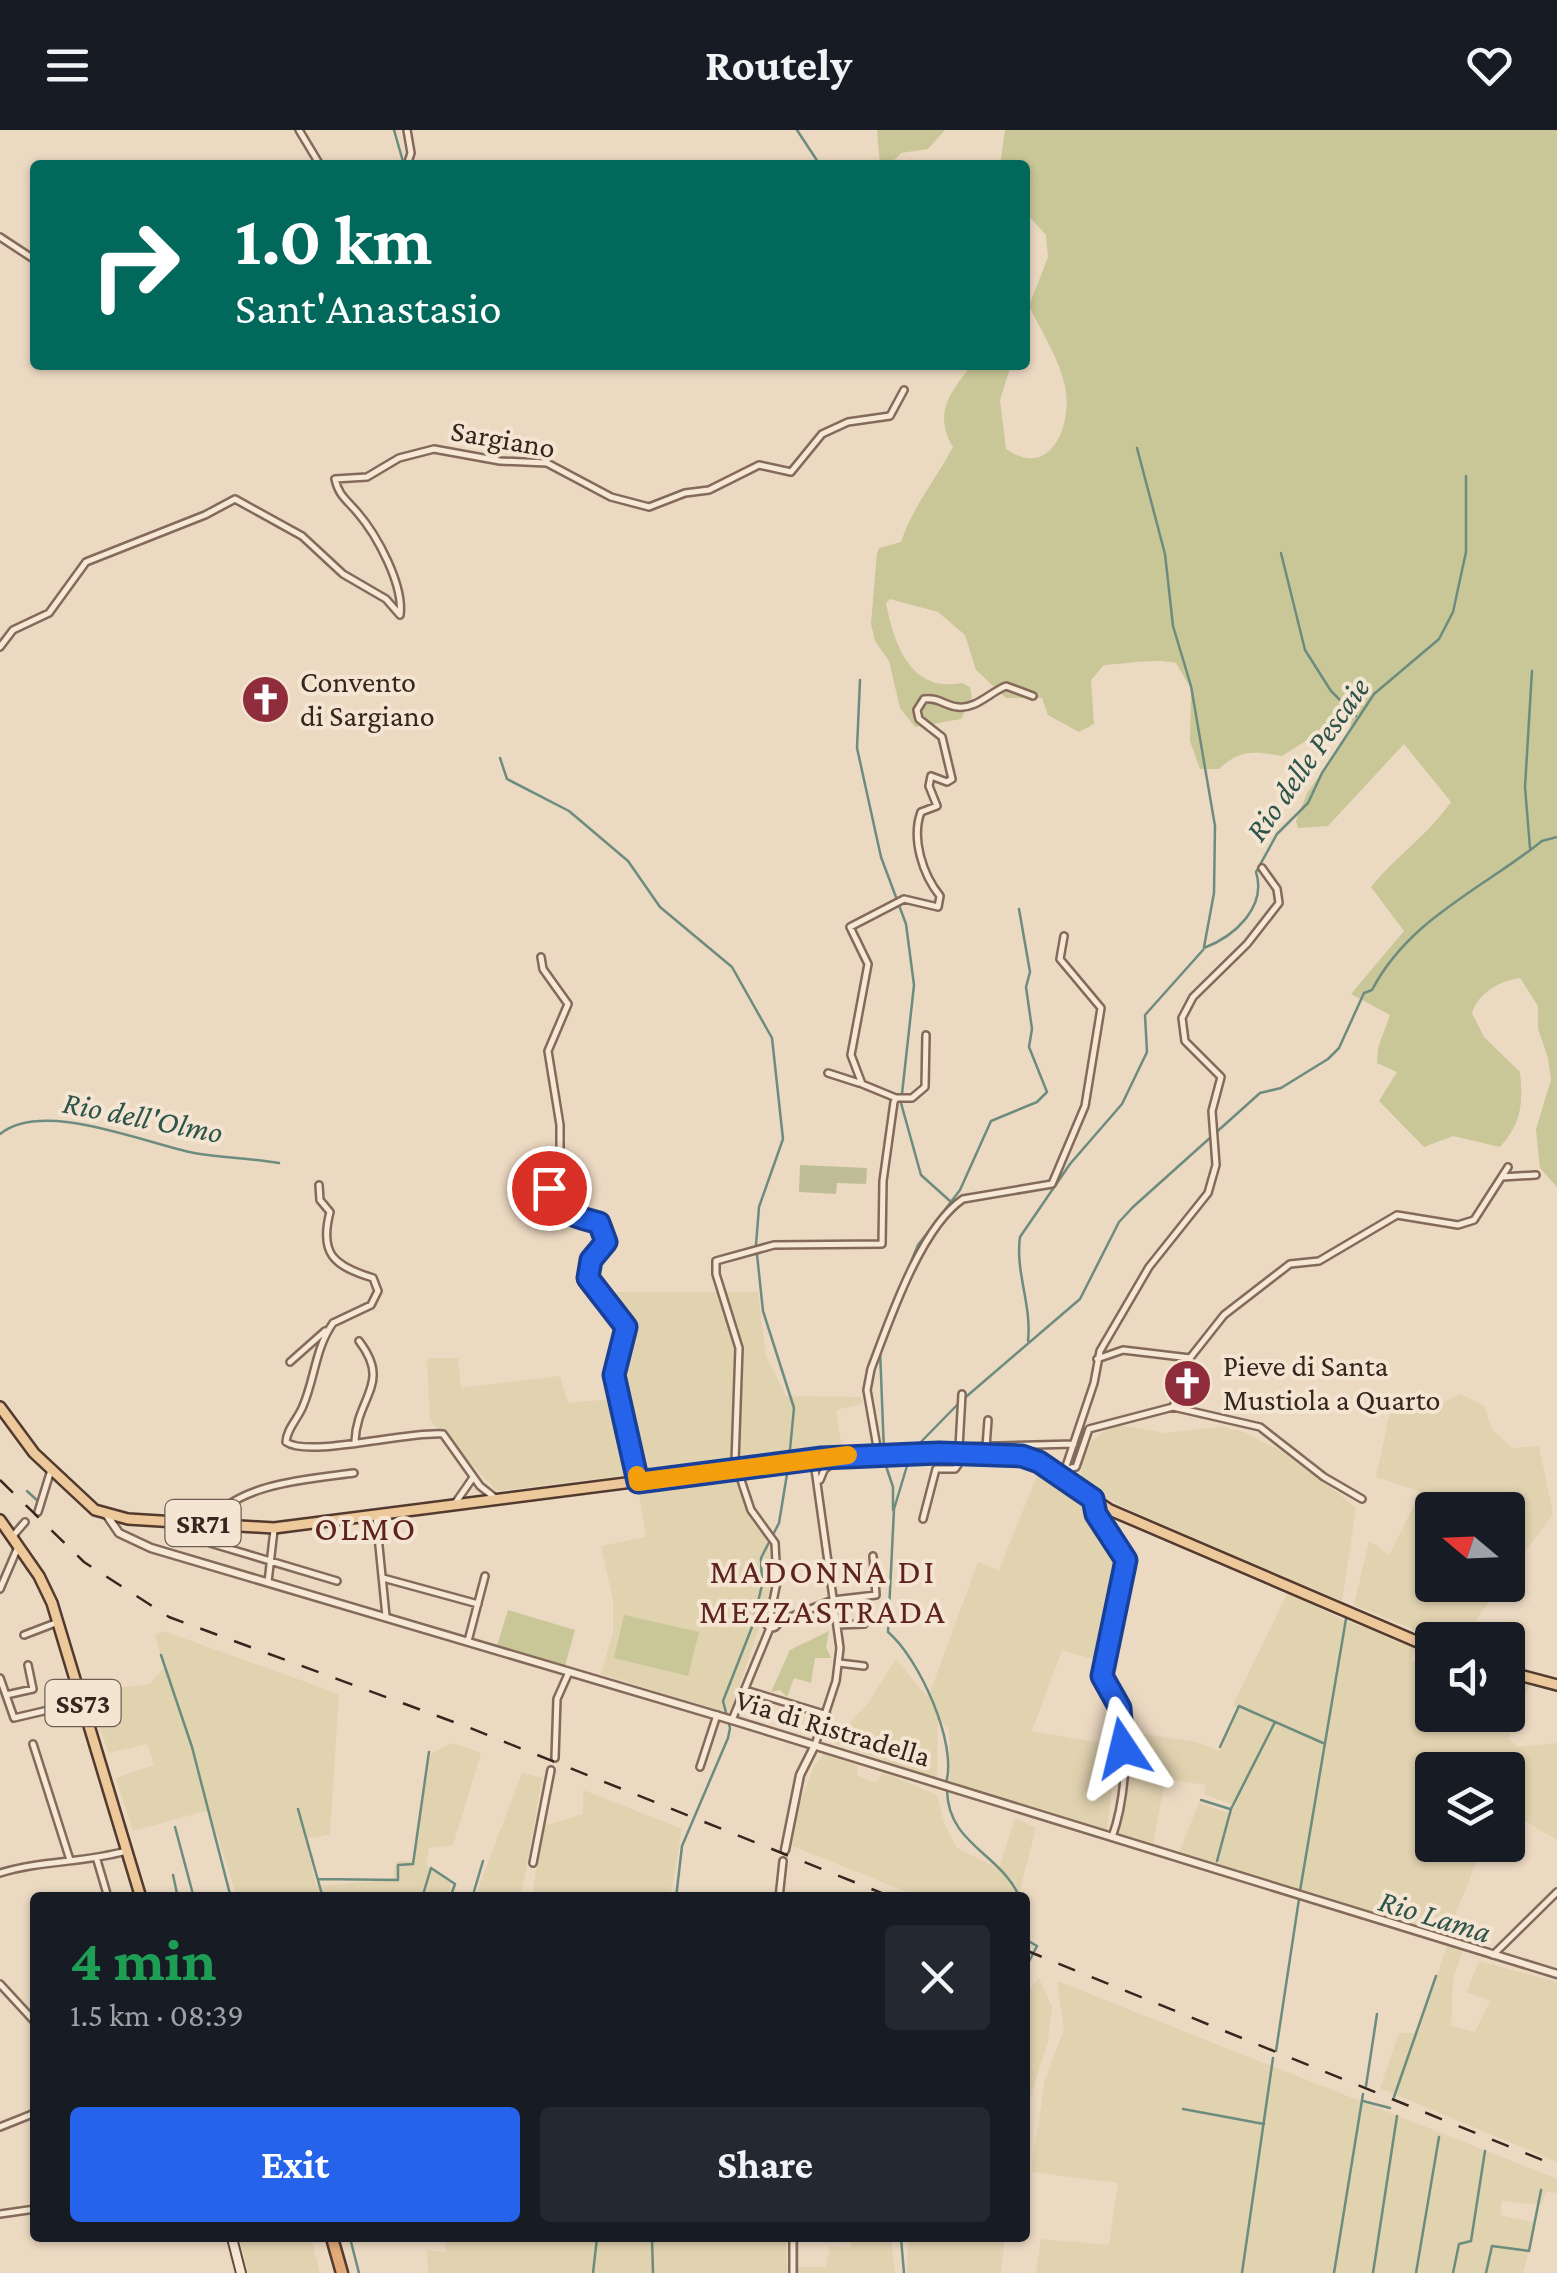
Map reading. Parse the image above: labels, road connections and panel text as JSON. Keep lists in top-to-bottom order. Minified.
{"streets":{"main road":["SR71","SS73"],"street":["Sargiano","Via di Ristradella"]},"crossings":[["SR71","Via di Ristradella"]],"districts":["OLMO","MADONNA DI MEZZASTRADA"],"water":["Rio delle Pescaie","Rio dell'Olmo","Rio Lama"],"places":{"church":["Convento di Sargiano","Pieve di Santa Mustiola a Quarto"]},"north":"left","page":{"header":"Routely","turn":["1.0 km","Sant'Anastasio"],"heading":["4 min","1.5 km · 08:39"],"buttons":["Exit","Share"]}}
